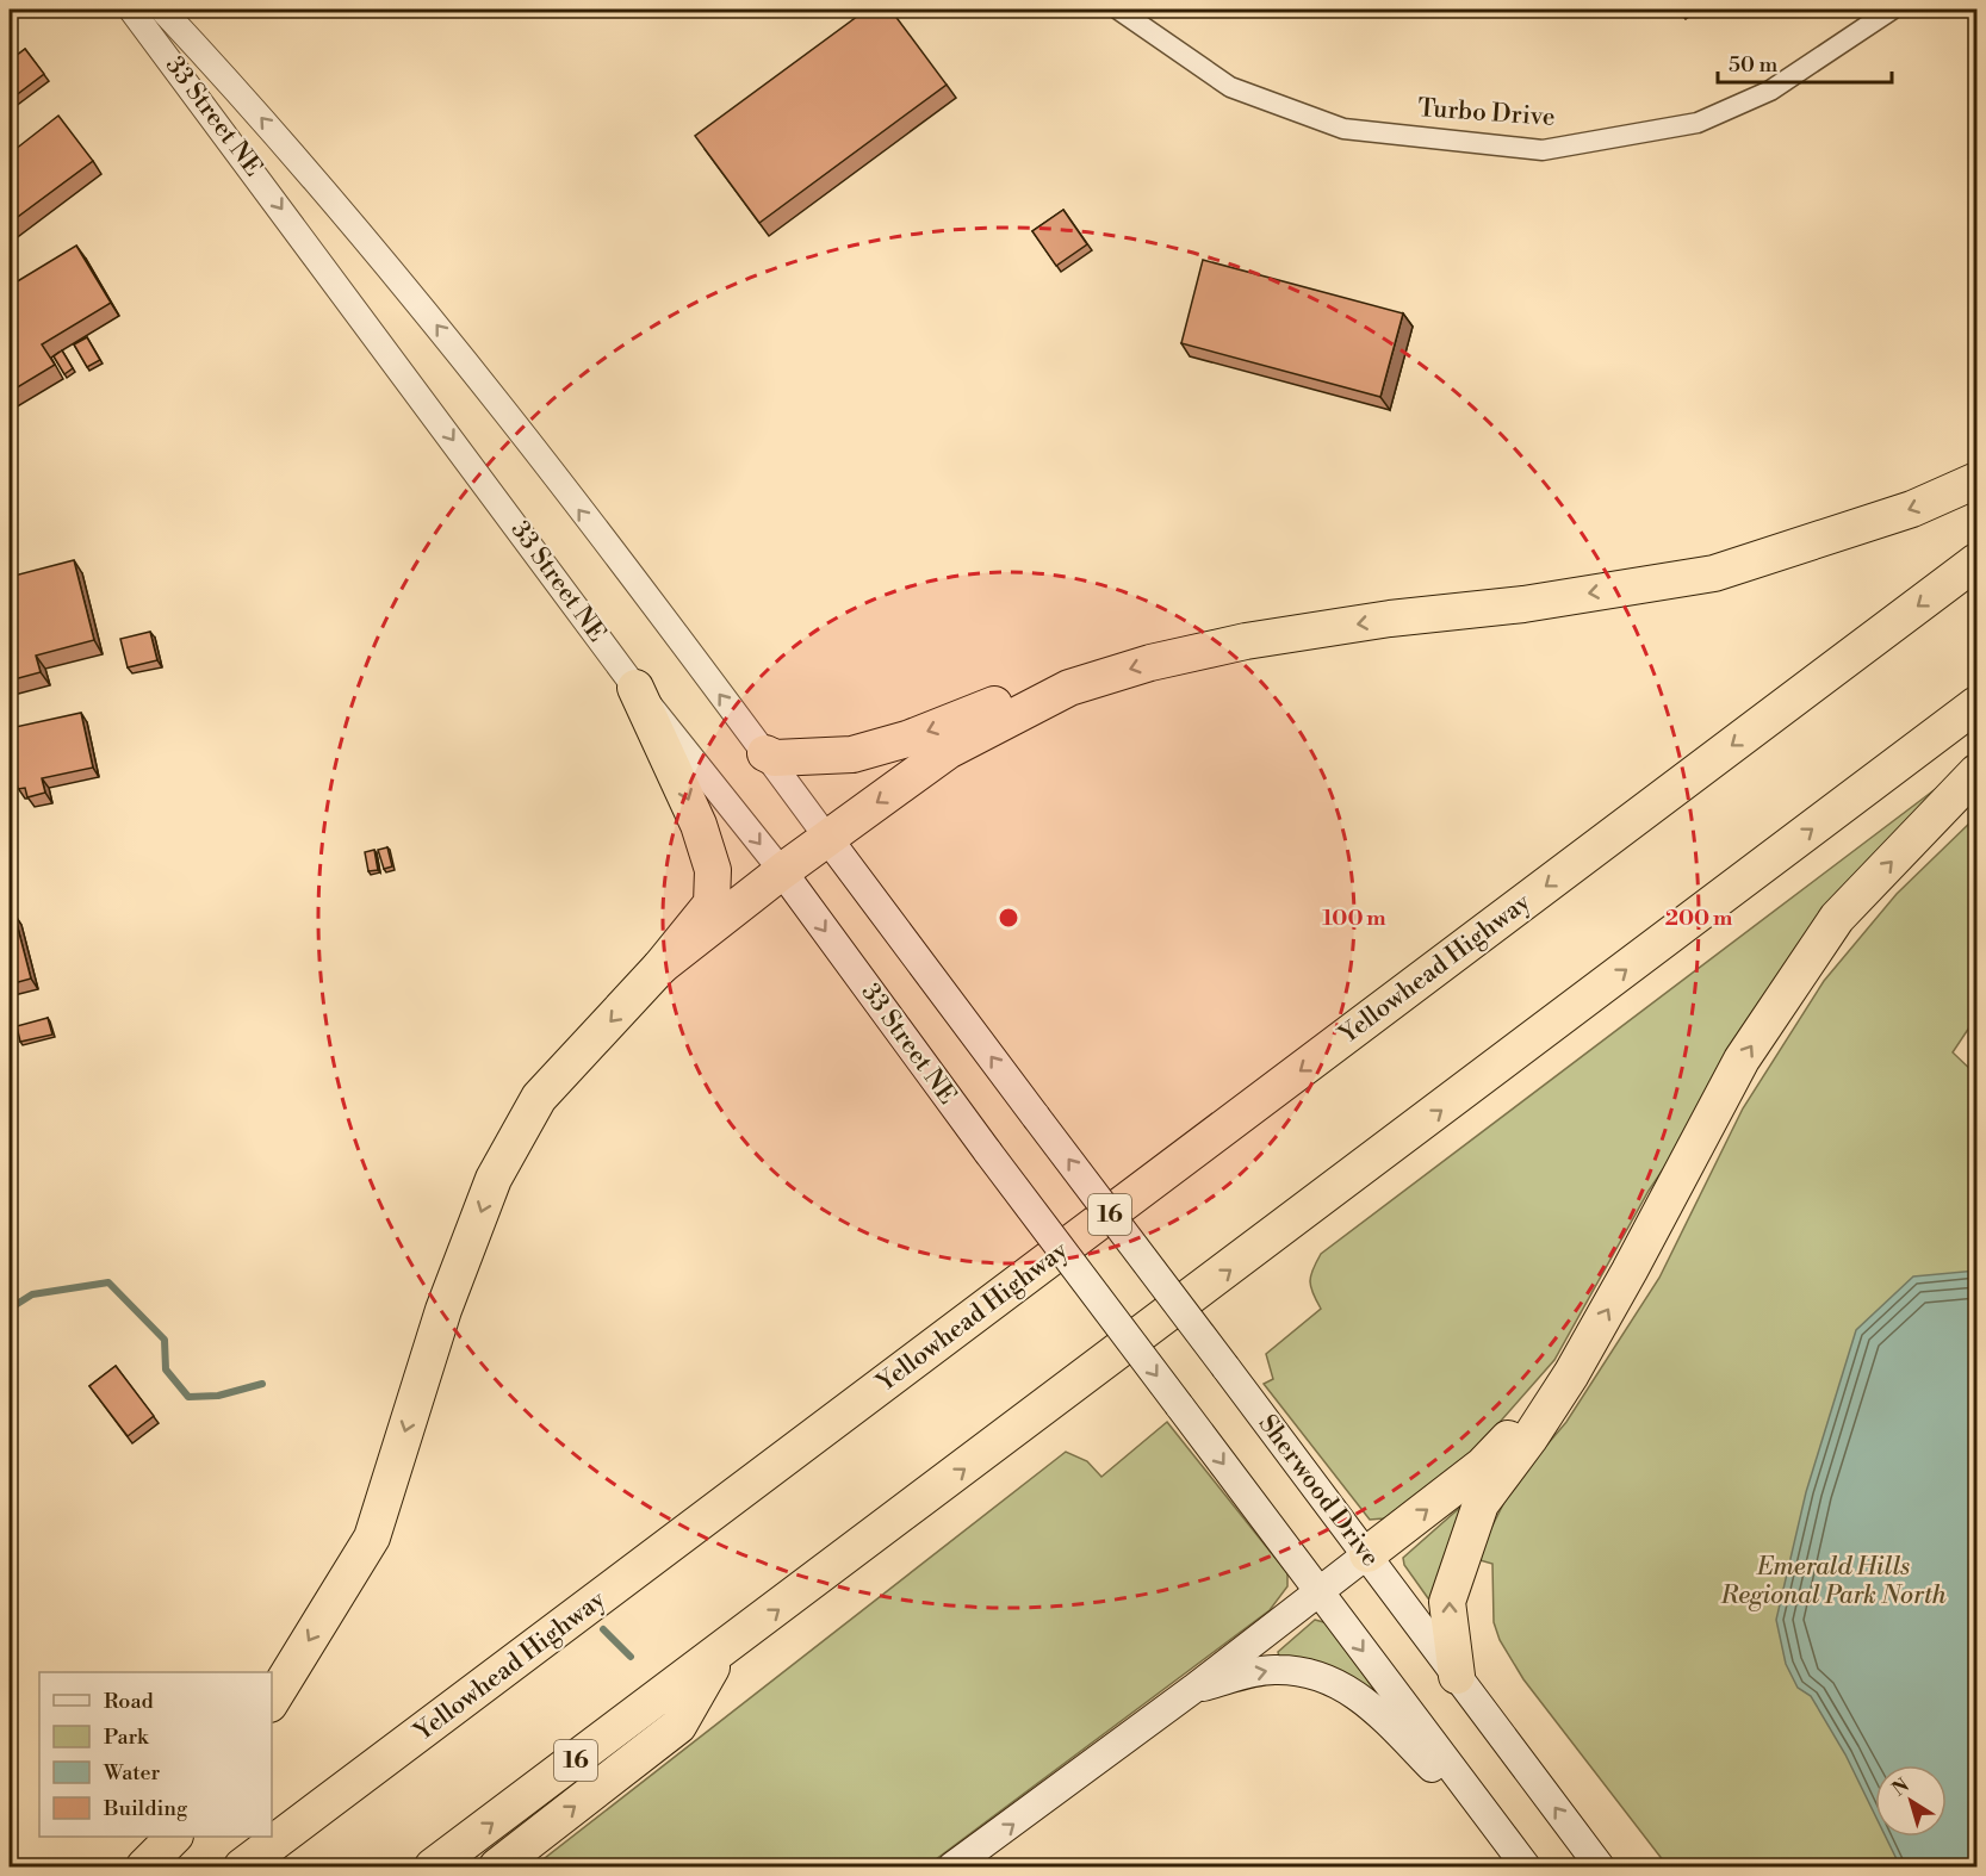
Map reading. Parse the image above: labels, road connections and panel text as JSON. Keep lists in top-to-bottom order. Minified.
{"streets":{"highway":["Yellowhead Highway","16"],"main road":["33 Street NE","Sherwood Drive"],"street":["Turbo Drive"]},"crossings":[["33 Street NE","Sherwood Drive"]],"one_way":["Sherwood Drive"],"parks":["Emerald Hills Regional Park North"],"legend":["Road","Park","Water","Building"],"scale_bar":"50 m","north":"top left","rings":["100 m","200 m"]}
